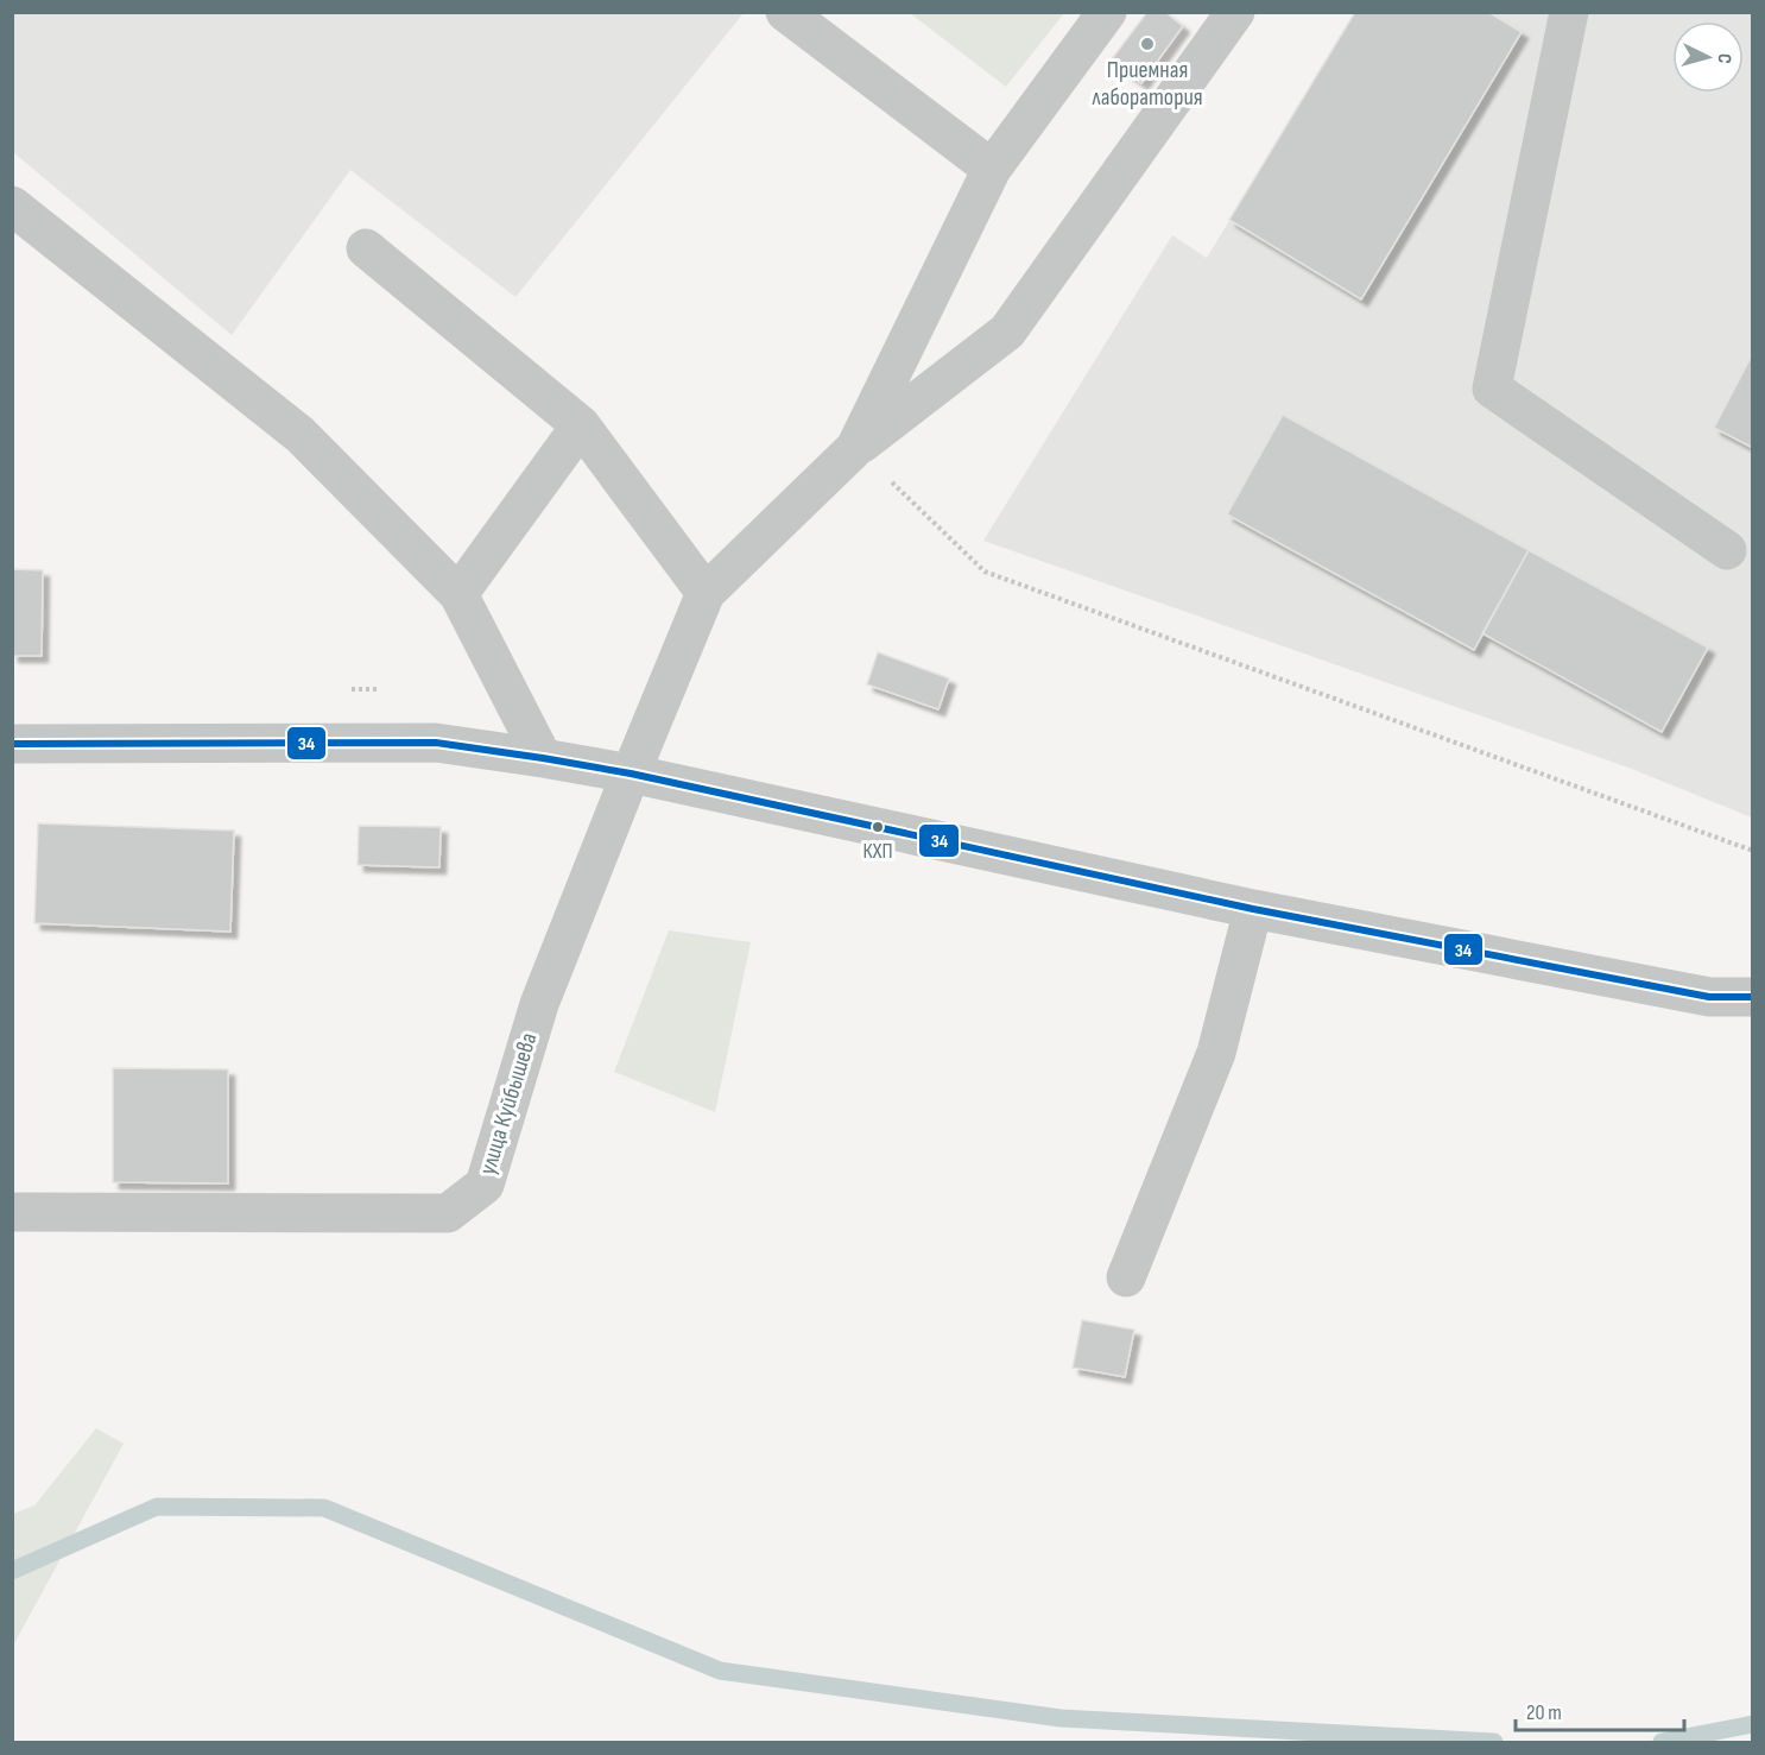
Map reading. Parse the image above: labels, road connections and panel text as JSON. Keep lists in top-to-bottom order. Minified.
{"streets":{"street":["улица Куйбышева"]},"places":["Приемная лаборатория","КХП"],"lines":["transit line 34"],"scale_bar":"20 m","north":"right"}
